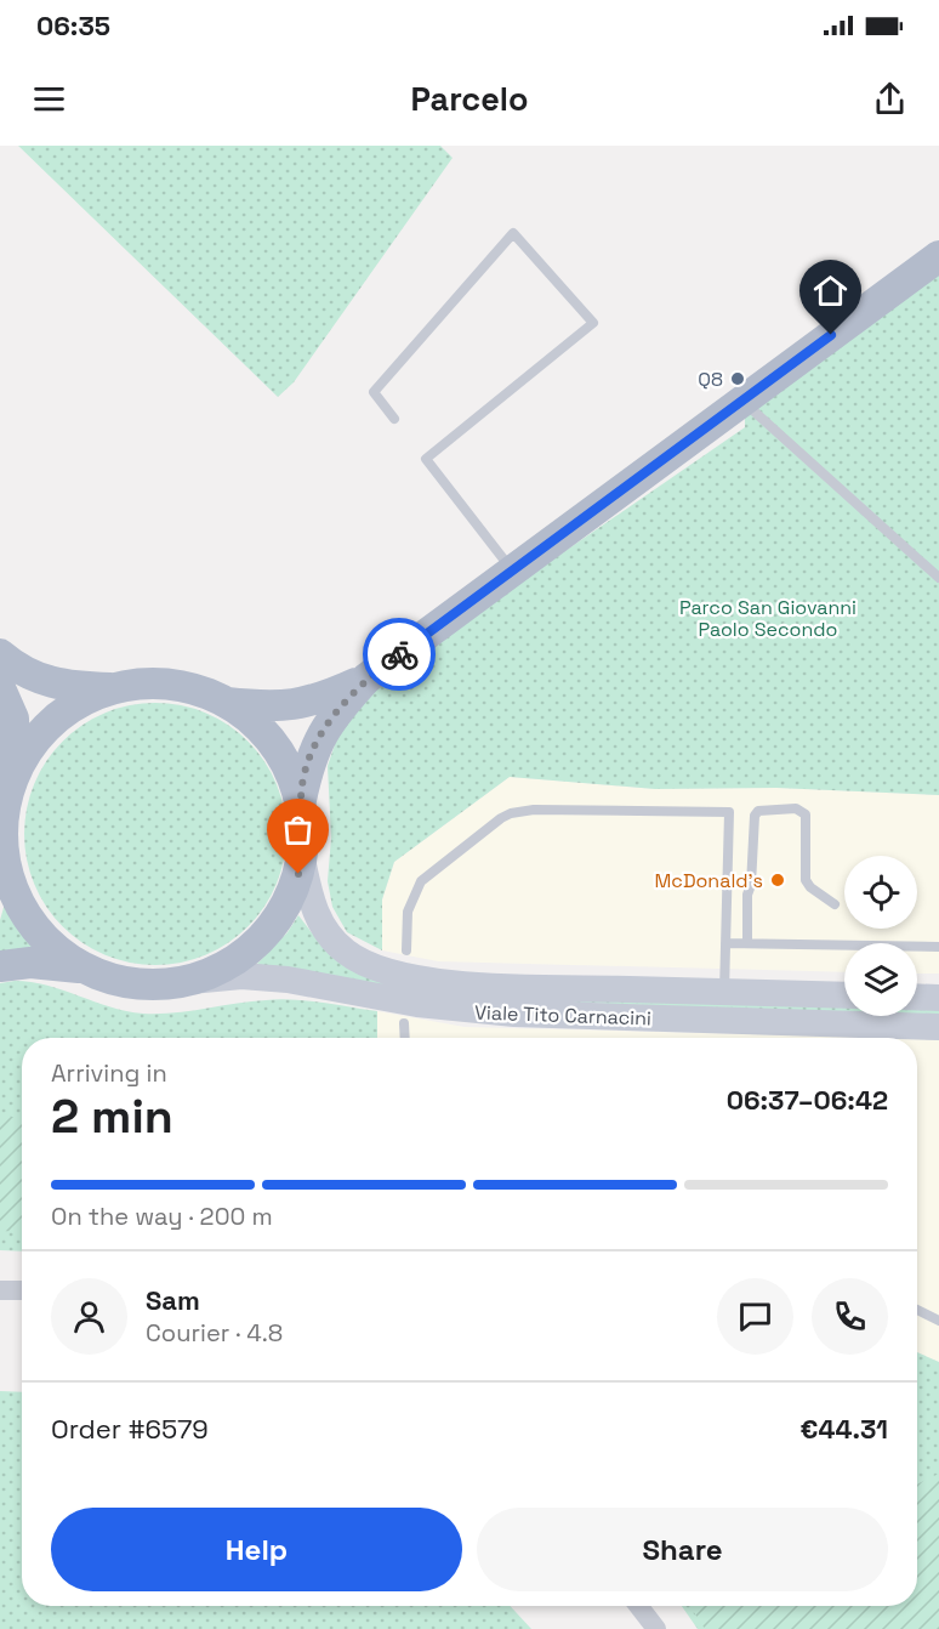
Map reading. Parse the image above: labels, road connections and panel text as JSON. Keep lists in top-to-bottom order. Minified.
{"streets":{"main road":["Viale Tito Carnacini"]},"parks":["Parco San Giovanni Paolo Secondo"],"places":["Q8","McDonald's"],"page":{"status":"06:35","header":"Parcelo","heading":["2 min","Arriving in","06:37–06:42"],"panel":["Sam","Courier · 4.8","Order #6579","€44.31"],"bar":"On the way · 200 m","buttons":["Help","Share"]}}
